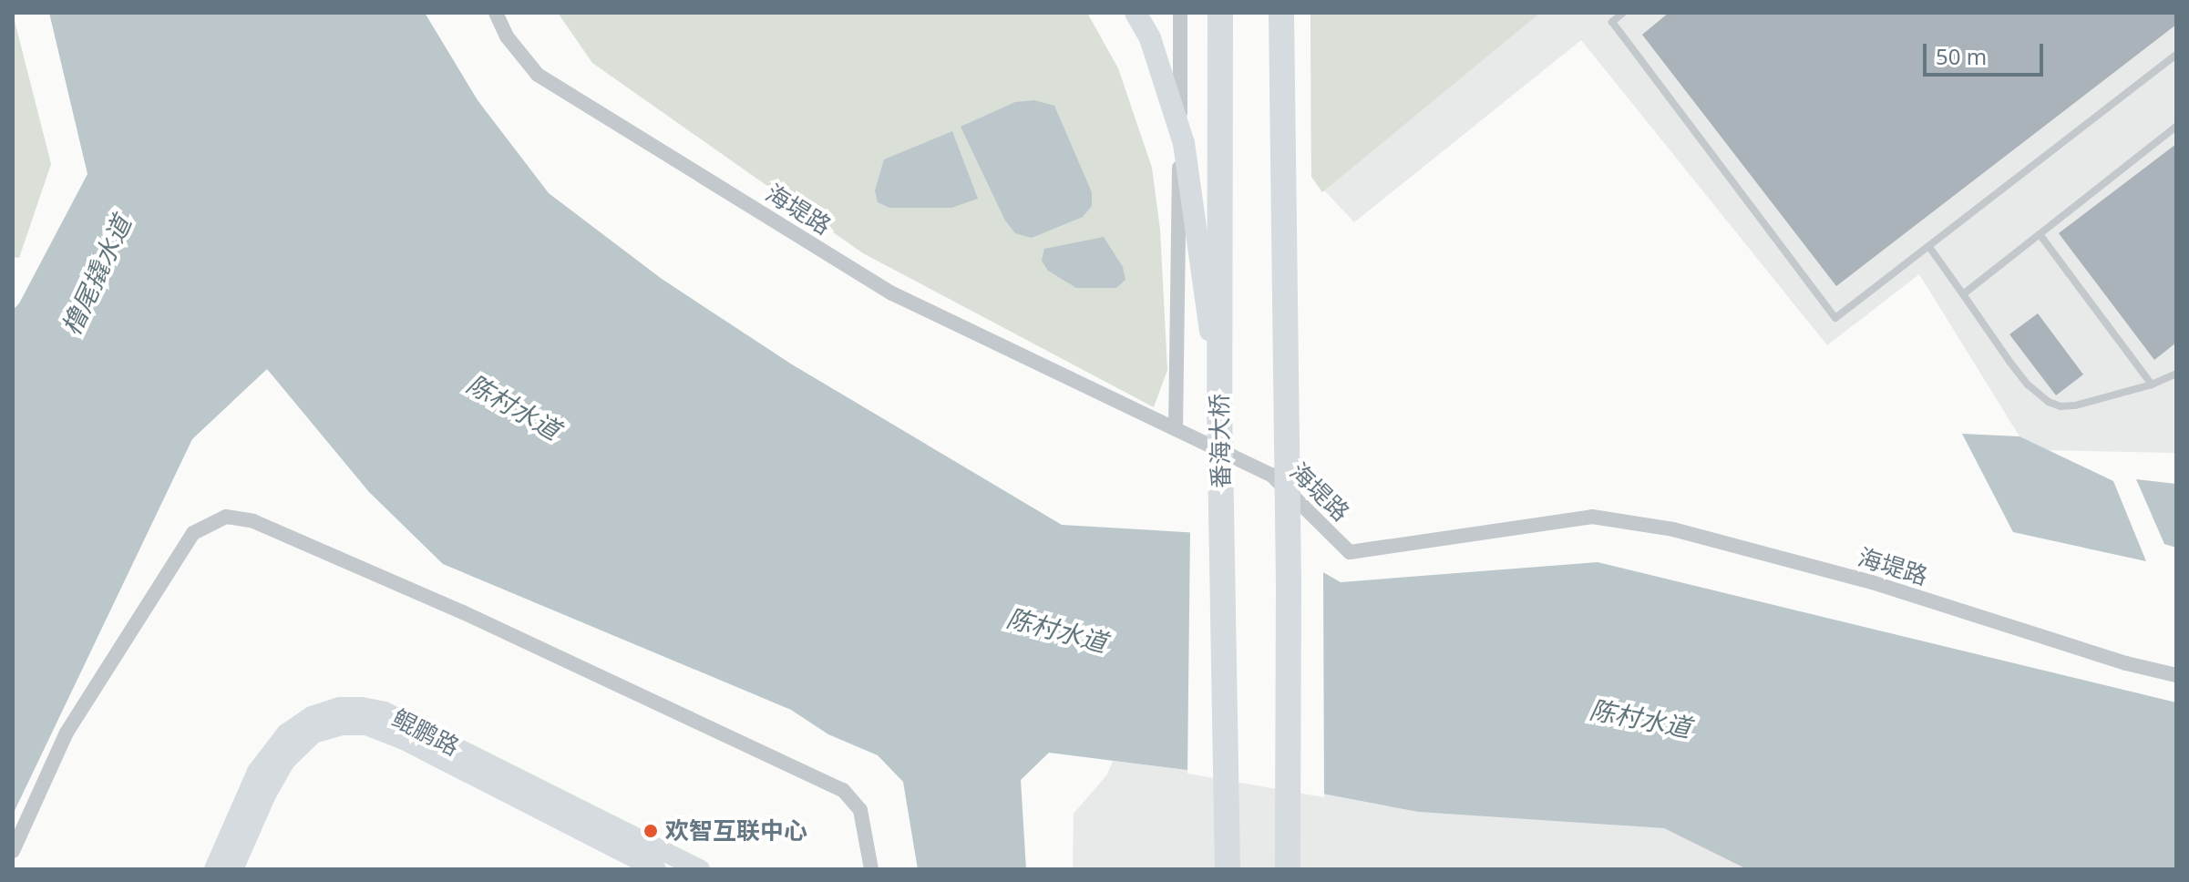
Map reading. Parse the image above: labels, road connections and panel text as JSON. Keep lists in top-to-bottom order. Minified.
{"streets":{"highway":["番海大桥"],"street":["海堤路","鲲鹏路"]},"water":["橹尾撬水道","陈村水道"],"places":["欢智互联中心"],"scale_bar":"50 m"}
